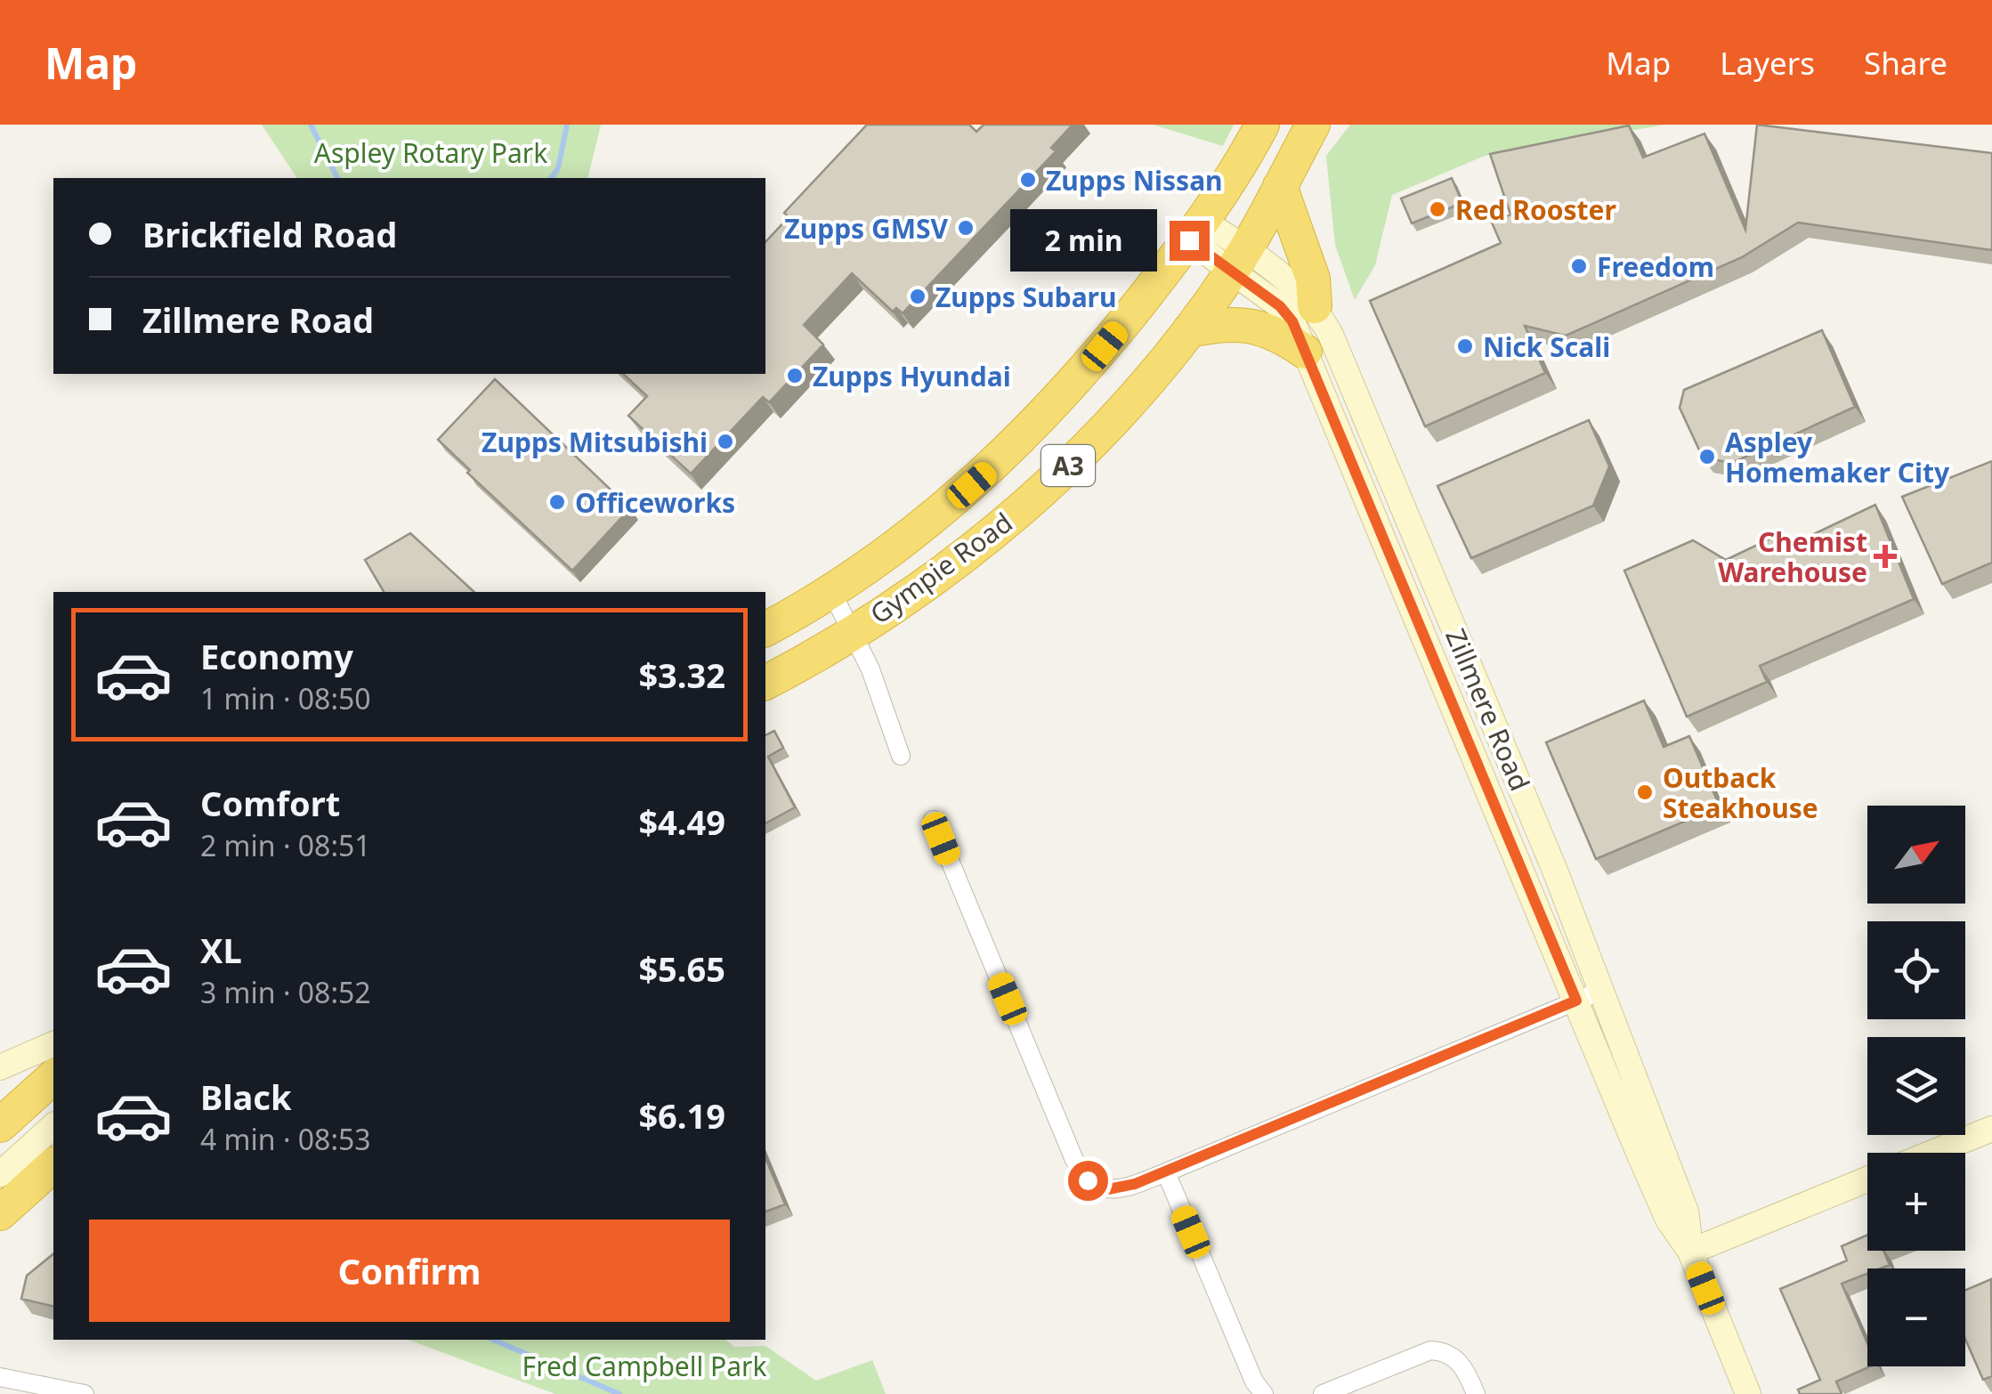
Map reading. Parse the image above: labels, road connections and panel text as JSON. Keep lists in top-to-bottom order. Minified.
{"streets":{"highway":["A3","Gympie Road"],"main road":["Zillmere Road"]},"crossings":[["Gympie Road","Zillmere Road"]],"parks":["Aspley Rotary Park","Fred Campbell Park"],"places":{"other":["Zupps Nissan","Red Rooster","Zupps GMSV","Freedom","Zupps Subaru","Nick Scali","Zupps Hyundai","Zupps Mitsubishi","Aspley Homemaker City","Officeworks","Outback Steakhouse"],"health":["Chemist Warehouse"]},"north":"top right","page":{"header":"Map","nav":["Map","Layers","Share"],"banner":["Brickfield Road","Zillmere Road"],"bubble":"2 min","list":[{"name":"Economy","note":"1 min · 08:50","value":"$3.32"},{"name":"Comfort","note":"2 min · 08:51","value":"$4.49"},{"name":"XL","note":"3 min · 08:52","value":"$5.65"},{"name":"Black","note":"4 min · 08:53","value":"$6.19"}],"map_buttons":["+","−"],"buttons":"Confirm"}}
